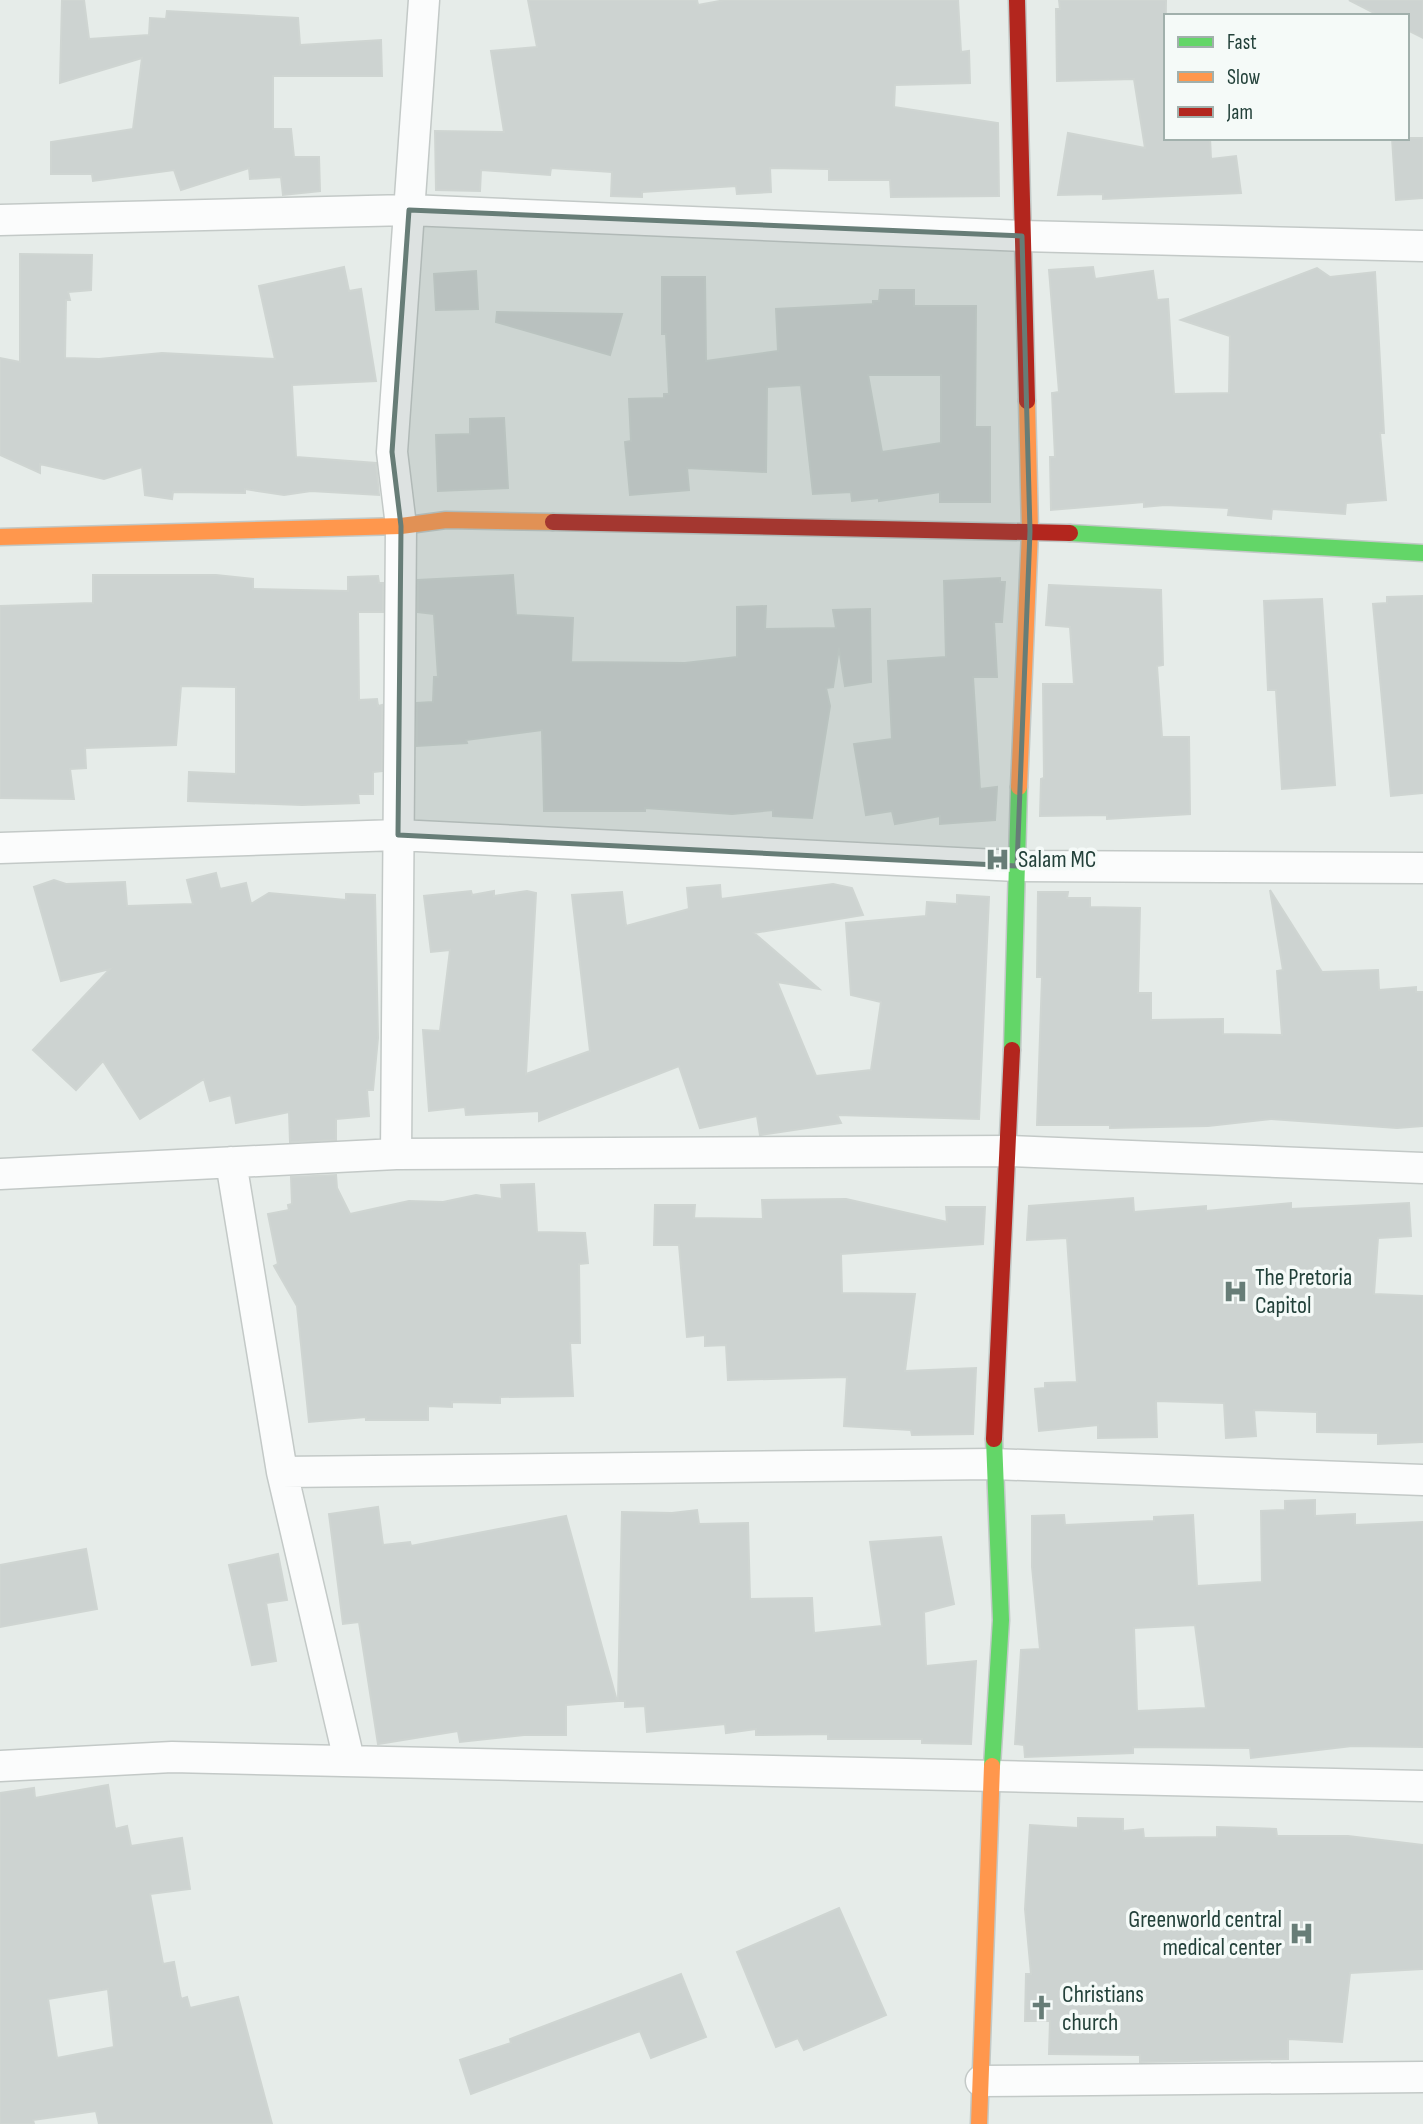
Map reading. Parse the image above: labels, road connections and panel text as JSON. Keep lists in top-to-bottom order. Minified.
{"places":{"hospital":["Salam MC","The Pretoria Capitol","Greenworld central medical center"],"church":["Christians church"]},"legend":["Fast","Slow","Jam"]}
